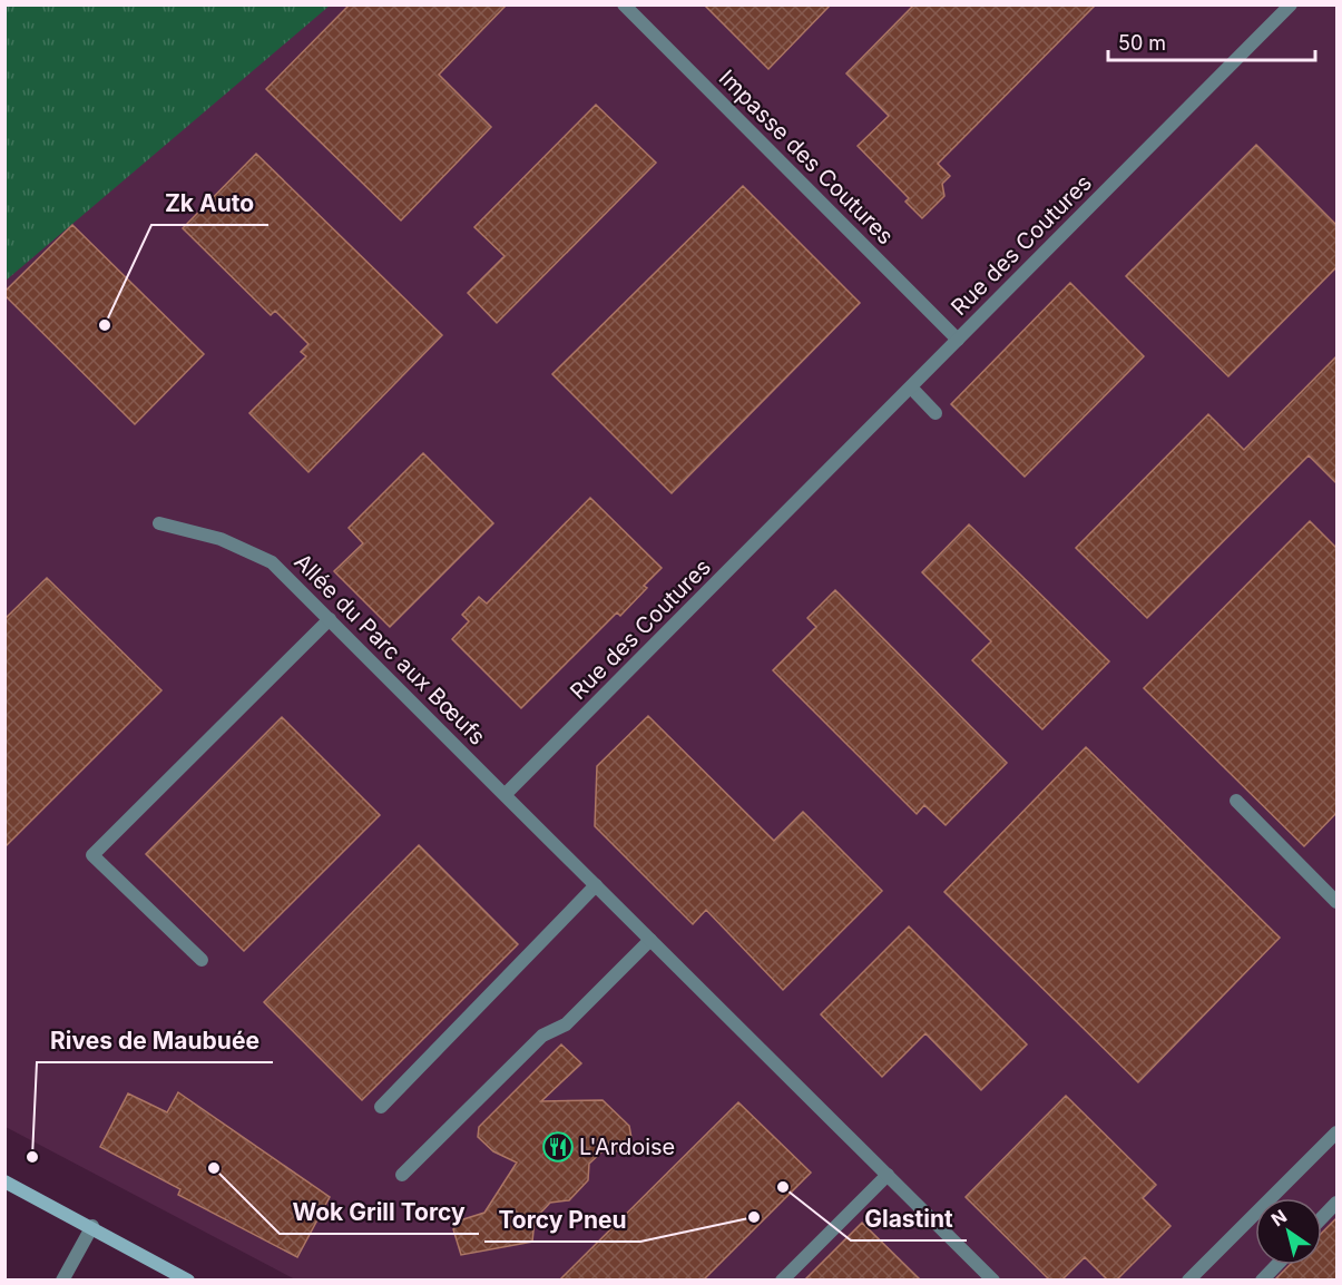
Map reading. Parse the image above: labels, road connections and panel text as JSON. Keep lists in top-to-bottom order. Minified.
{"streets":{"street":["Impasse des Coutures","Rue des Coutures","Allée du Parc aux Bœufs"]},"crossings":[["Impasse des Coutures","Rue des Coutures"],["Rue des Coutures","Allée du Parc aux Bœufs"]],"places":{"other":["Zk Auto","Rives de Maubuée","Wok Grill Torcy","Glastint","Torcy Pneu"],"restaurant":["L'Ardoise"]},"scale_bar":"50 m","north":"top left"}
